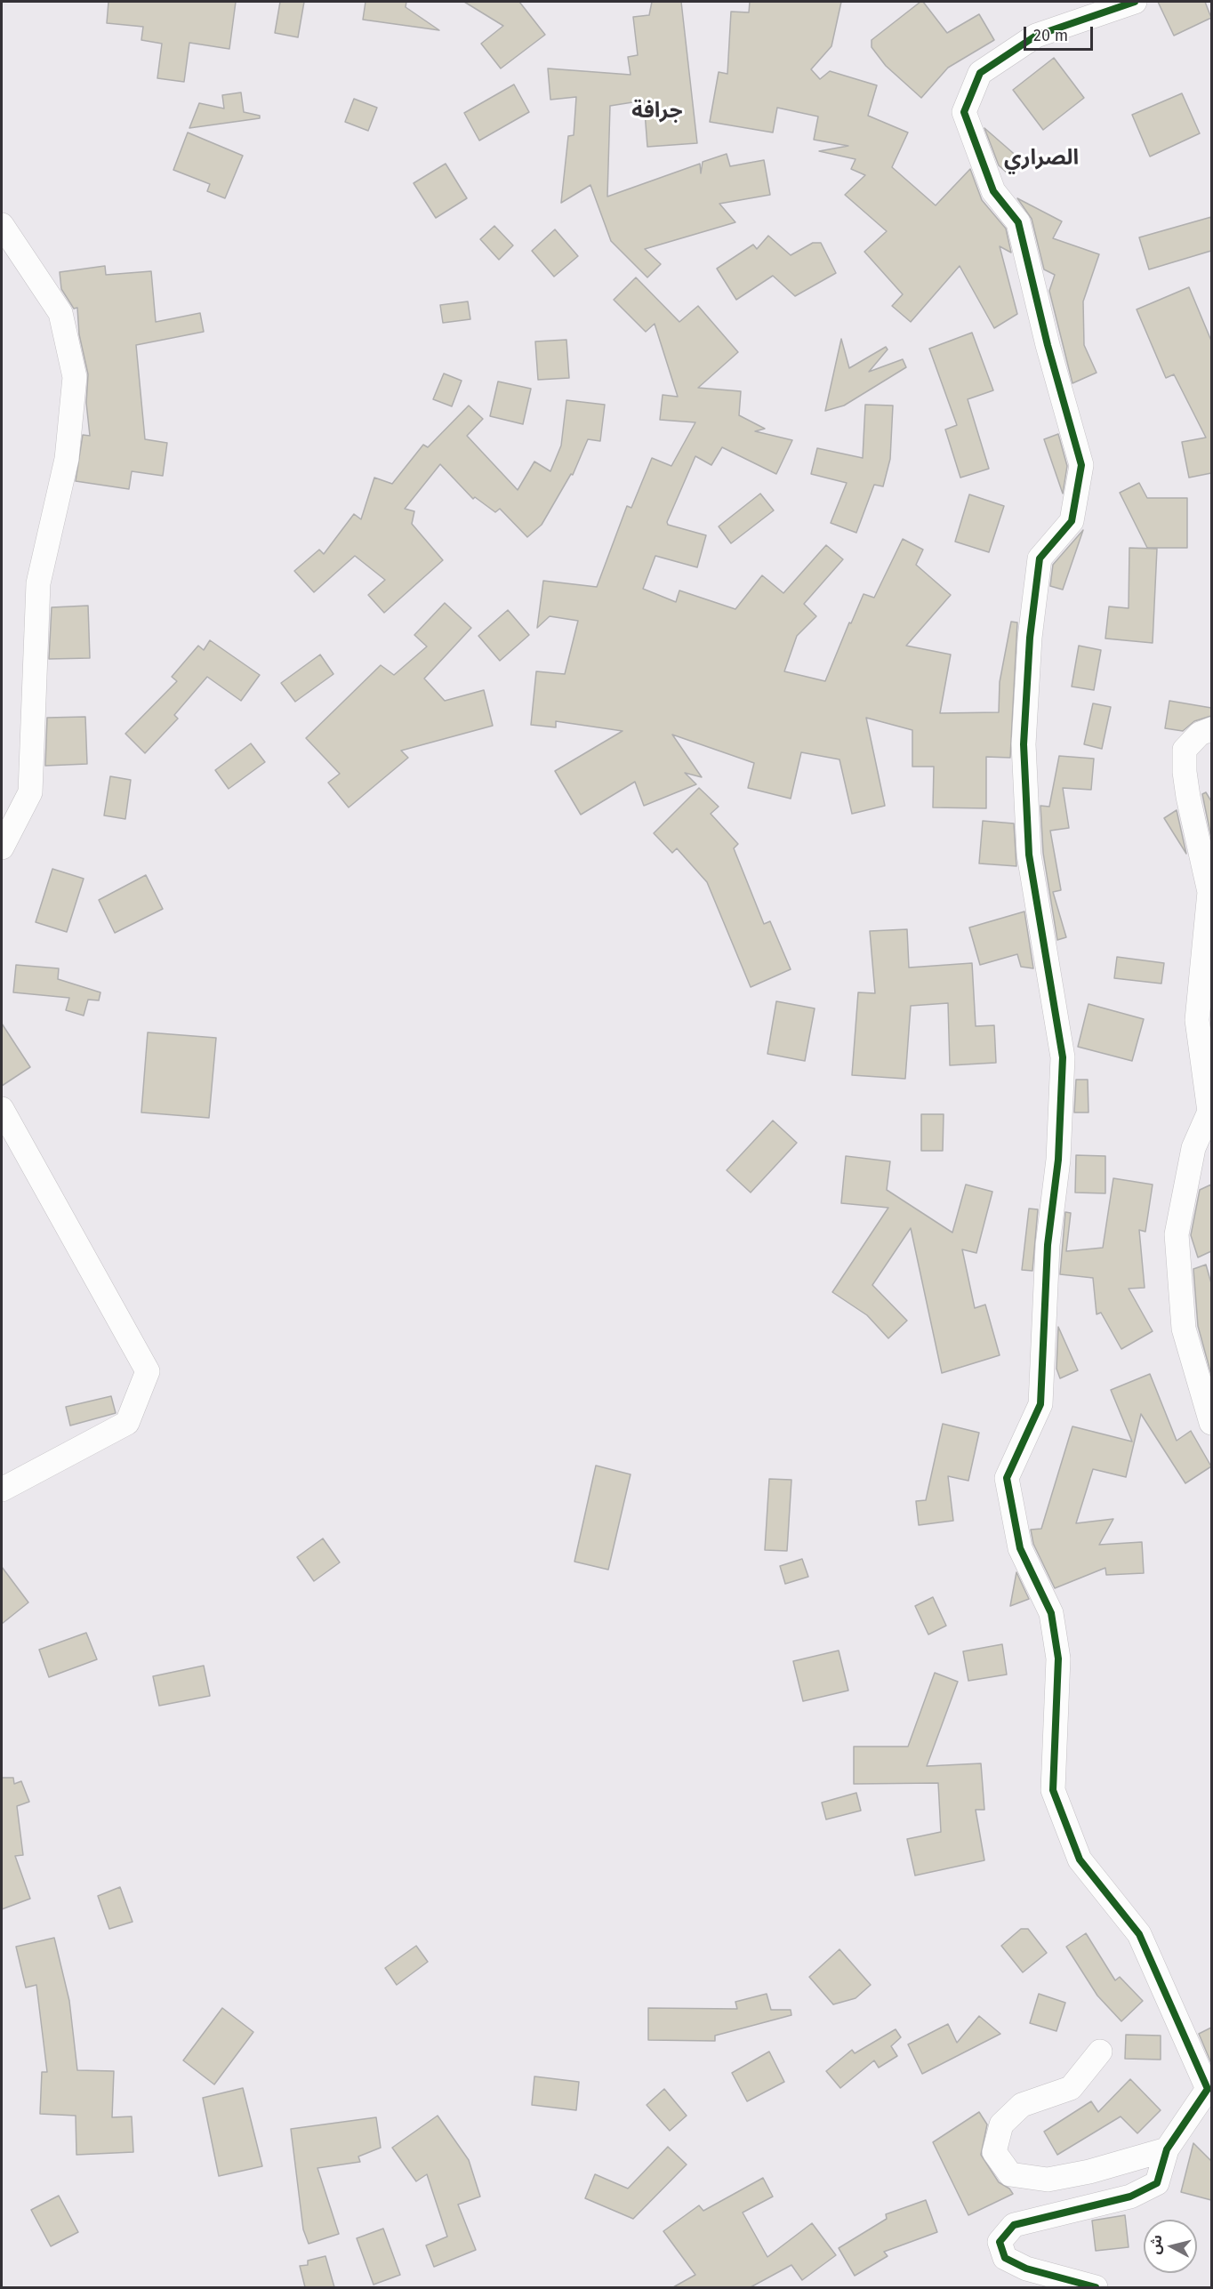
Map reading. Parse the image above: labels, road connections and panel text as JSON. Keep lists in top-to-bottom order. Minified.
{"districts":["جرافة","الصراري"],"scale_bar":"20 m","north":"left"}
